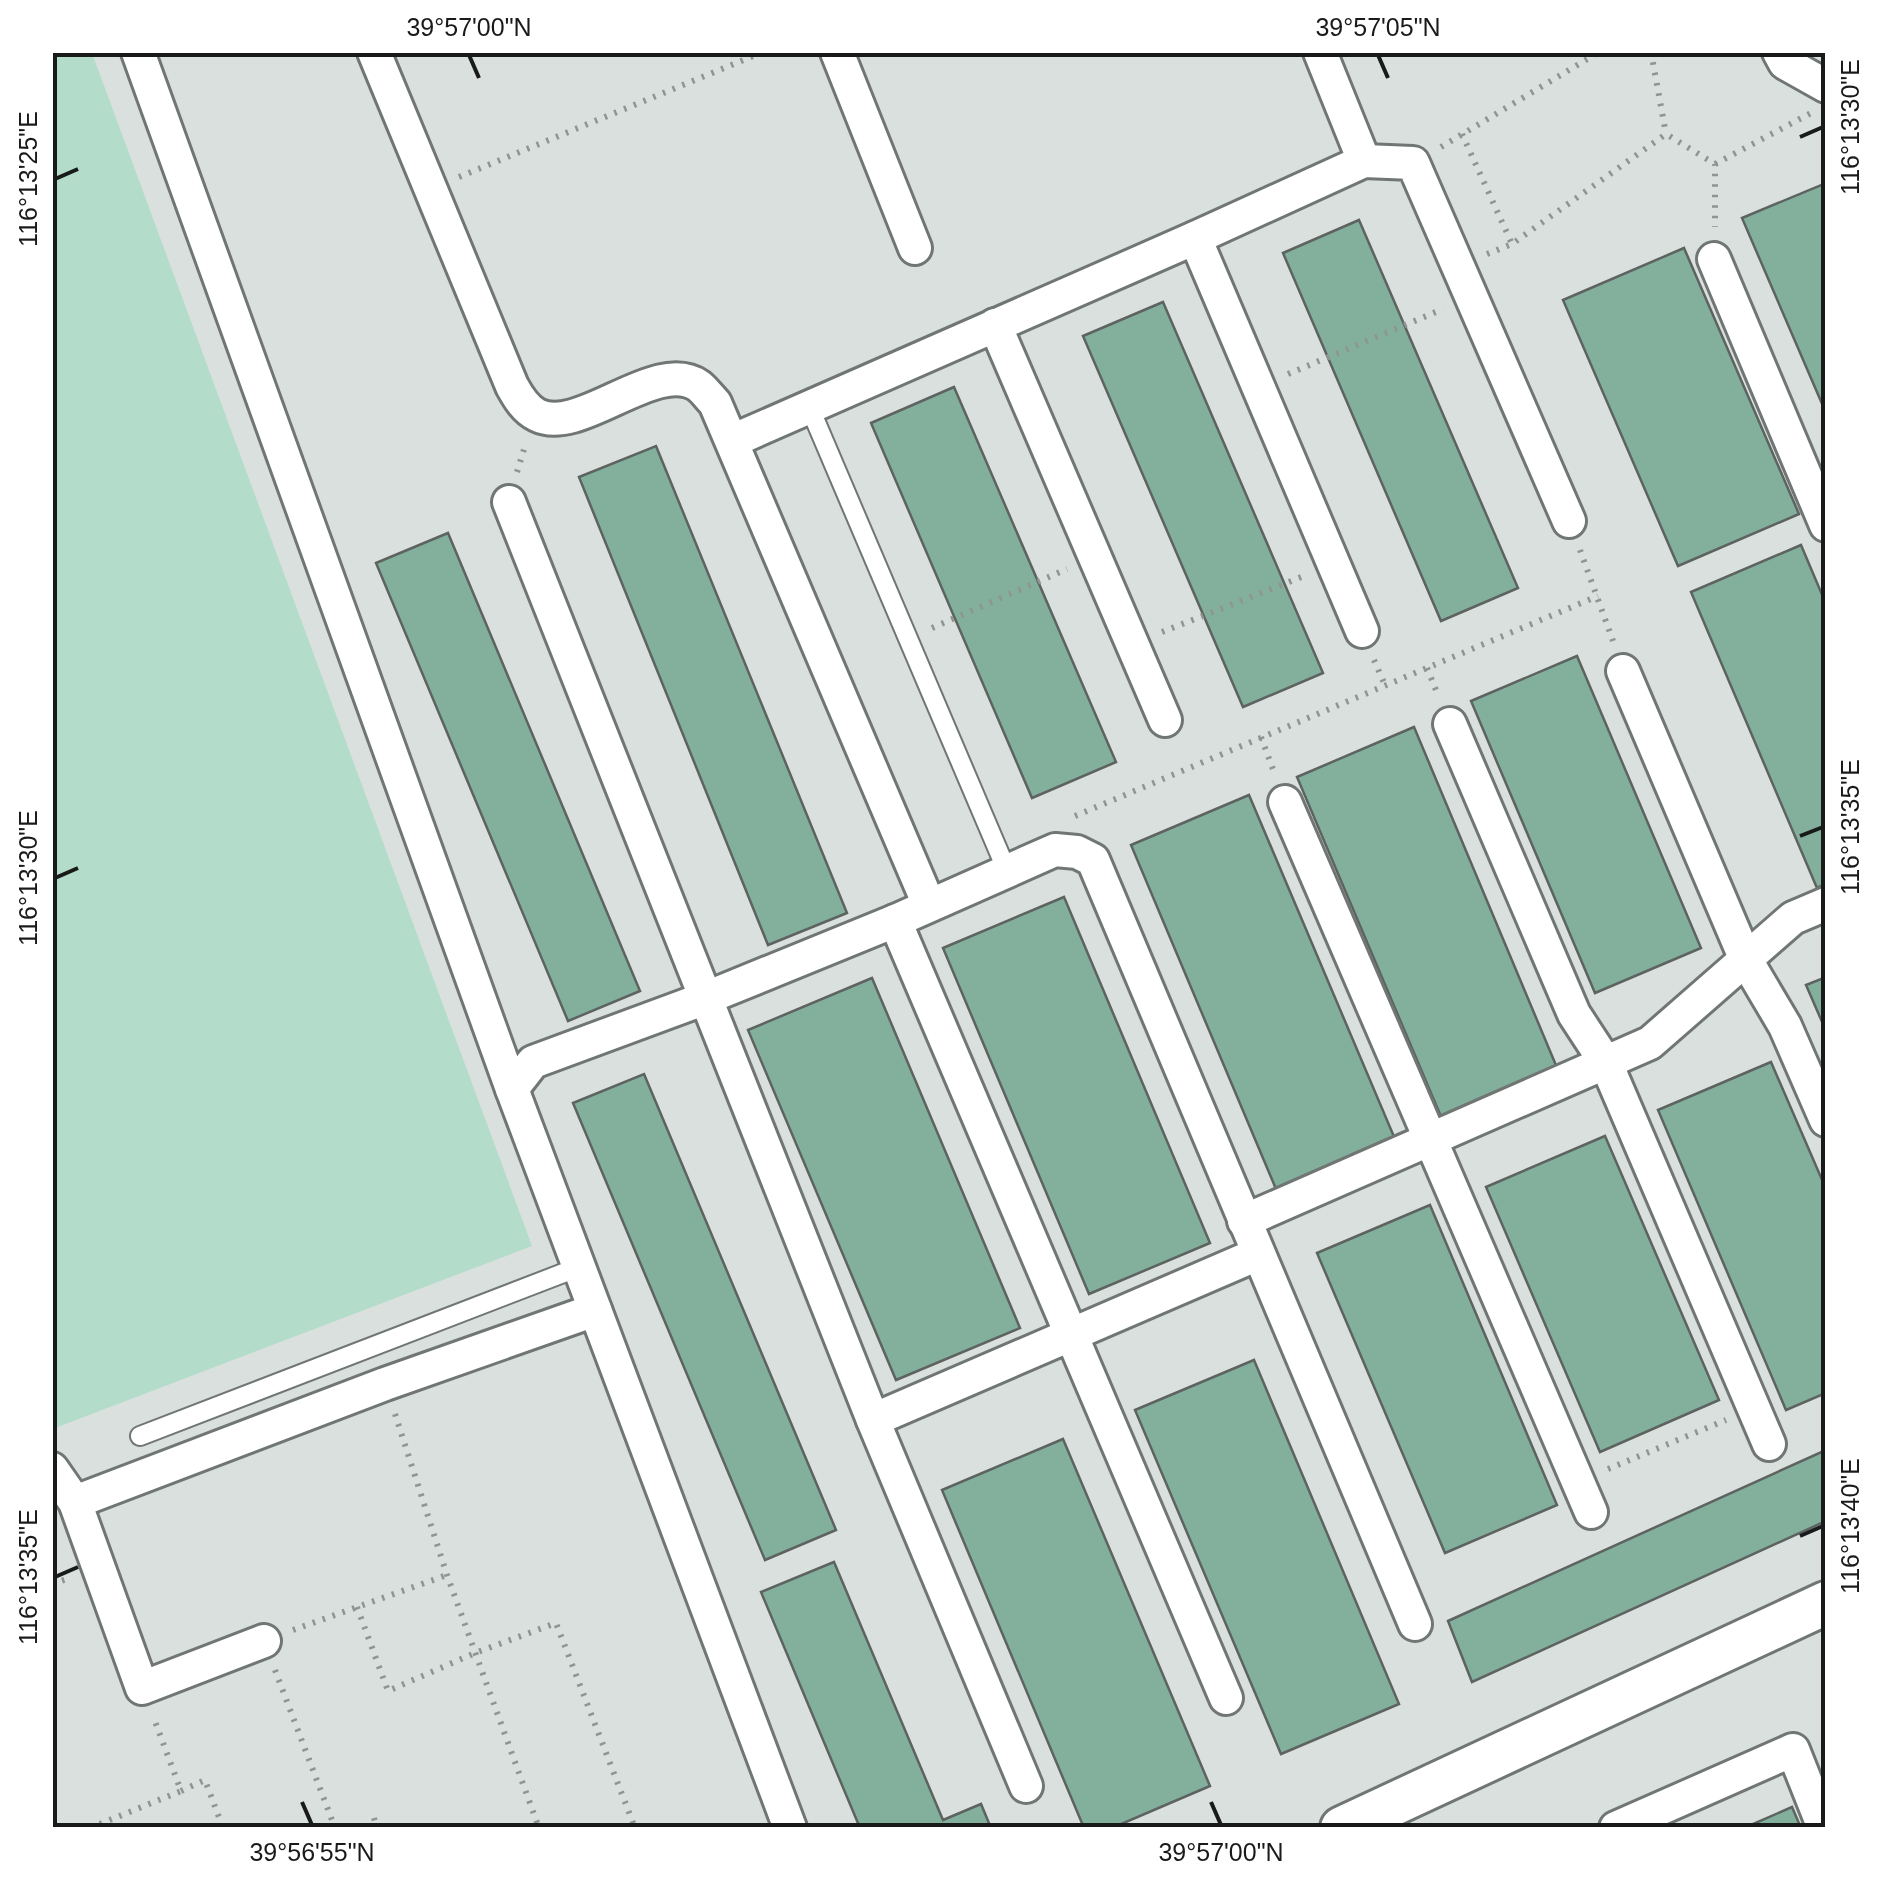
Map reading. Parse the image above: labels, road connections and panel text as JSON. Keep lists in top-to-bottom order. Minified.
{"coordinates":["39°57'00\"N","39°57'05\"N","116°13'30\"E","116°13'25\"E","116°13'35\"E","116°13'40\"E","39°56'55\"N"]}
